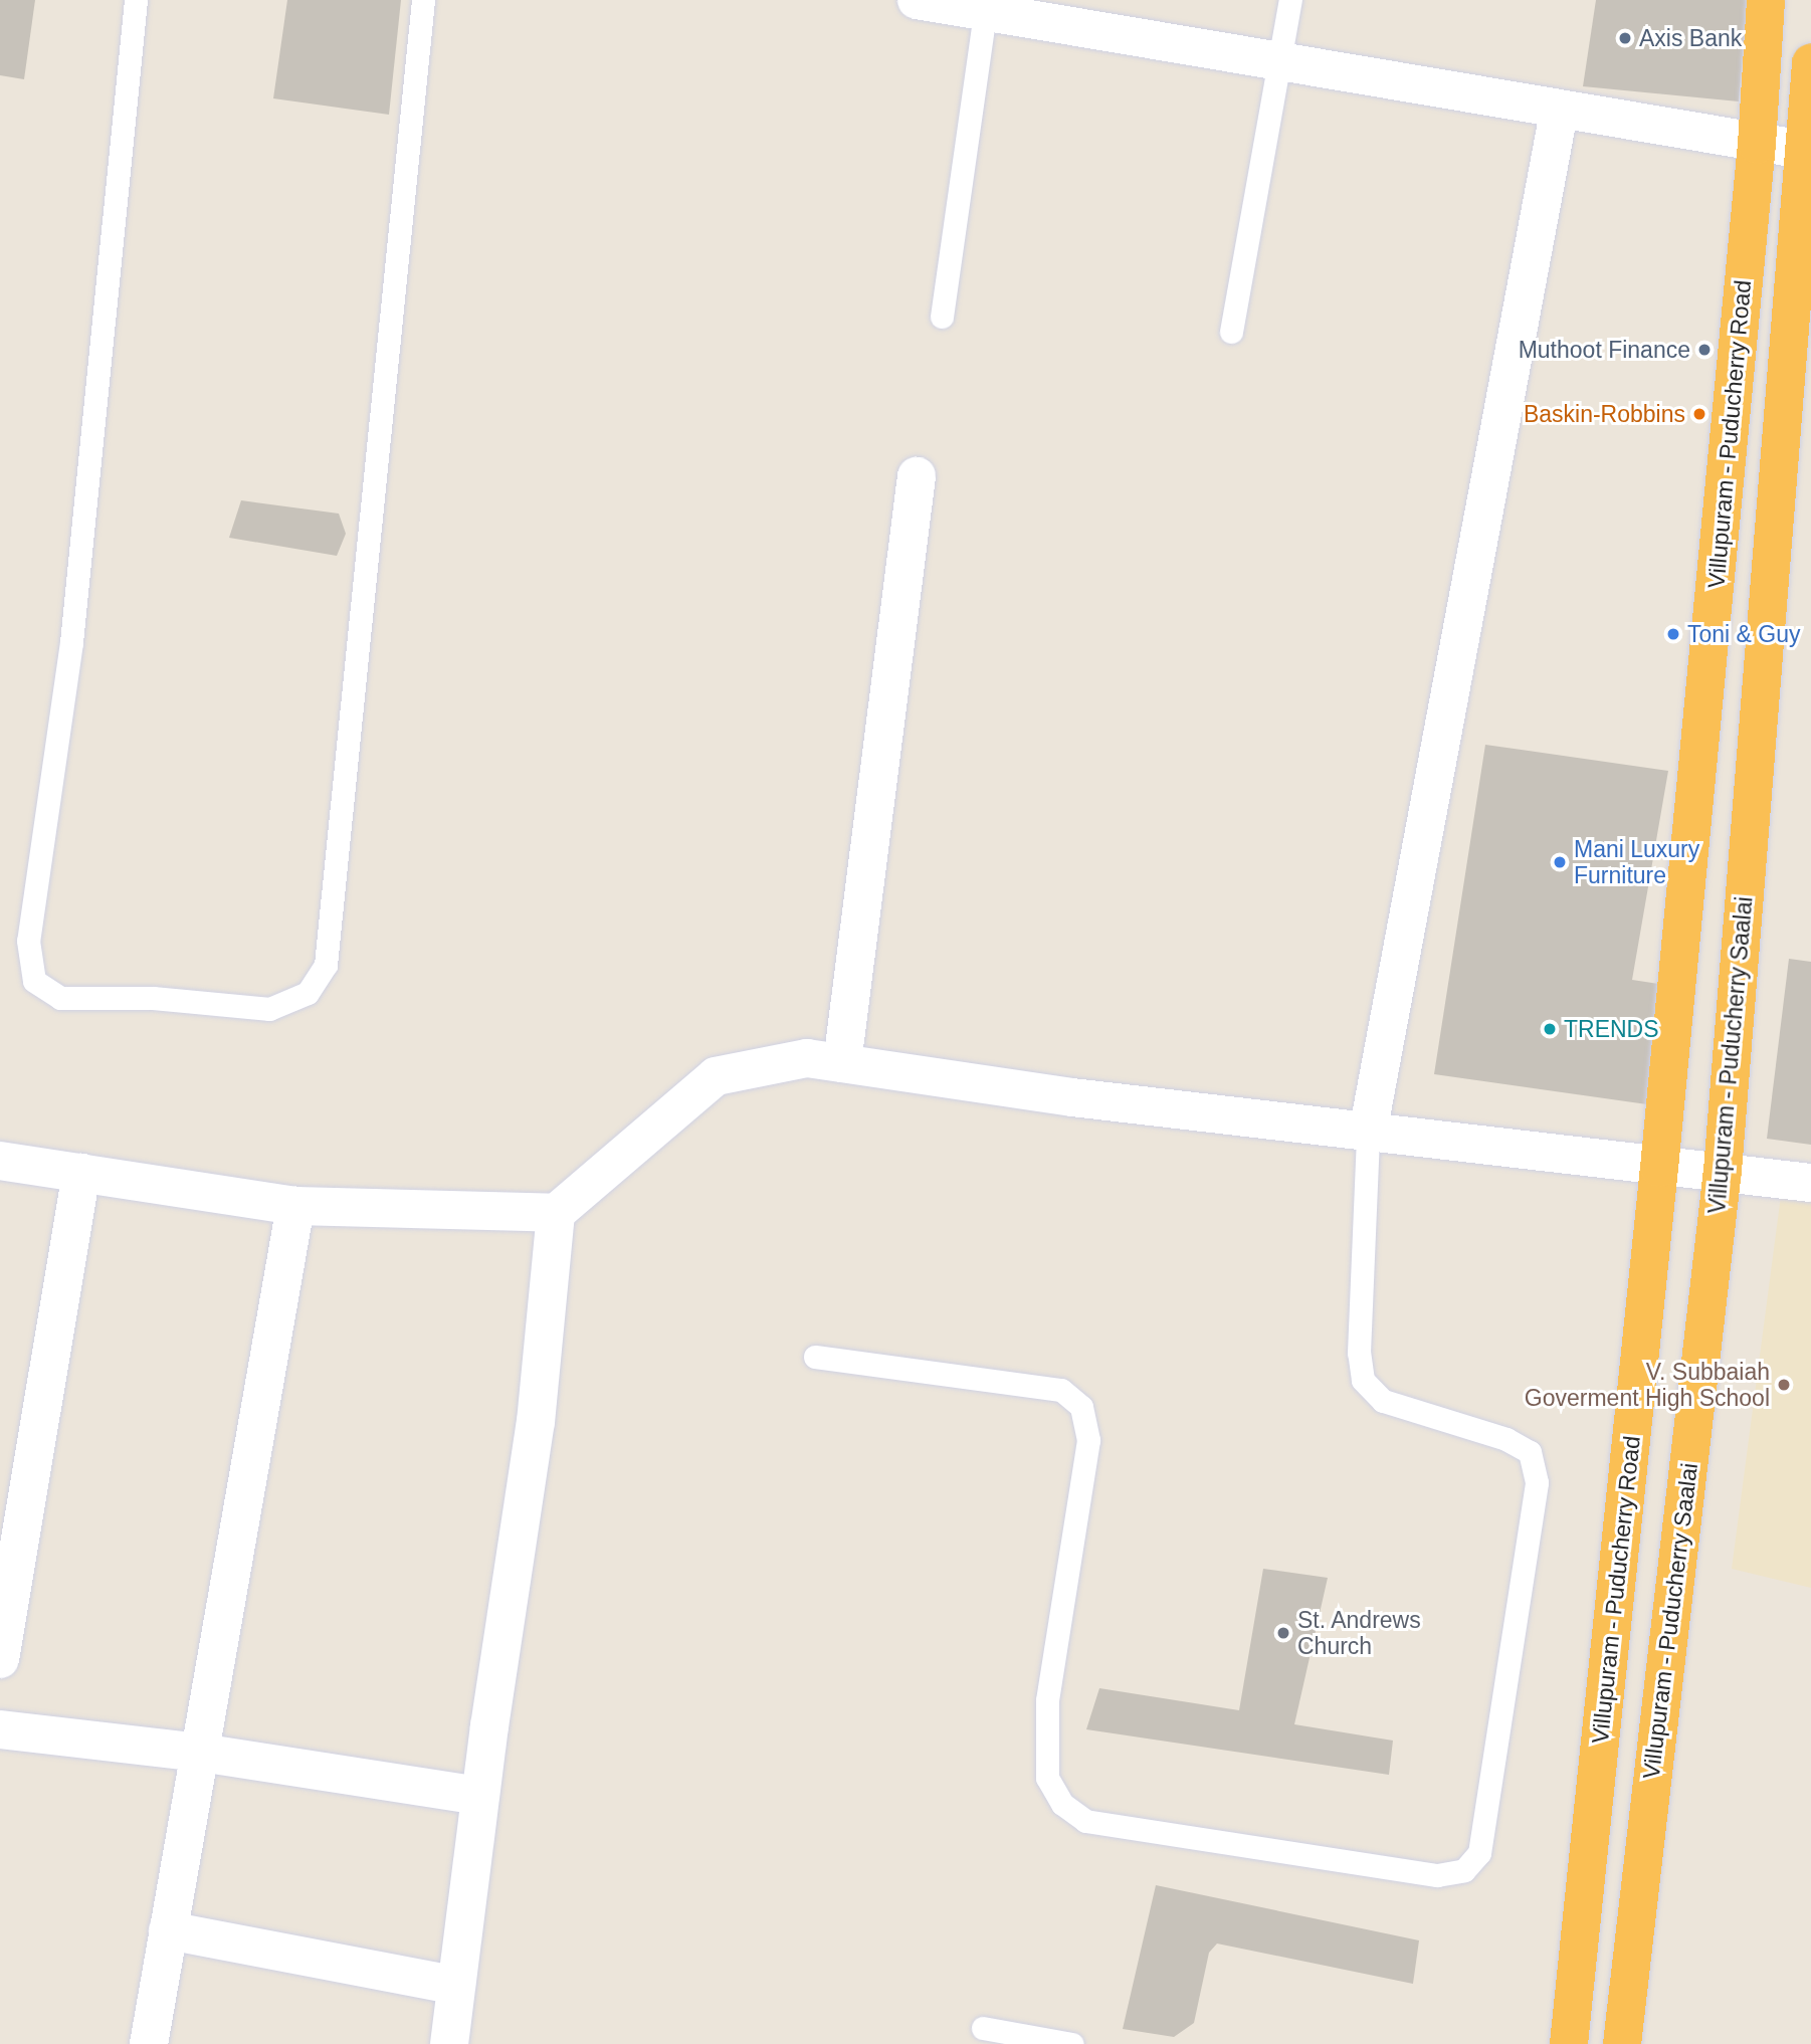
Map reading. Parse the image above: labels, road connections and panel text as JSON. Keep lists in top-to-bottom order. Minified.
{"streets":{"highway":["Villupuram - Puducherry Road","Villupuram - Puducherry Saalai"]},"places":["Axis Bank","Muthoot Finance","Baskin-Robbins","Toni & Guy","Mani Luxury Furniture","TRENDS","V. Subbaiah Goverment High School","St. Andrews Church"]}
